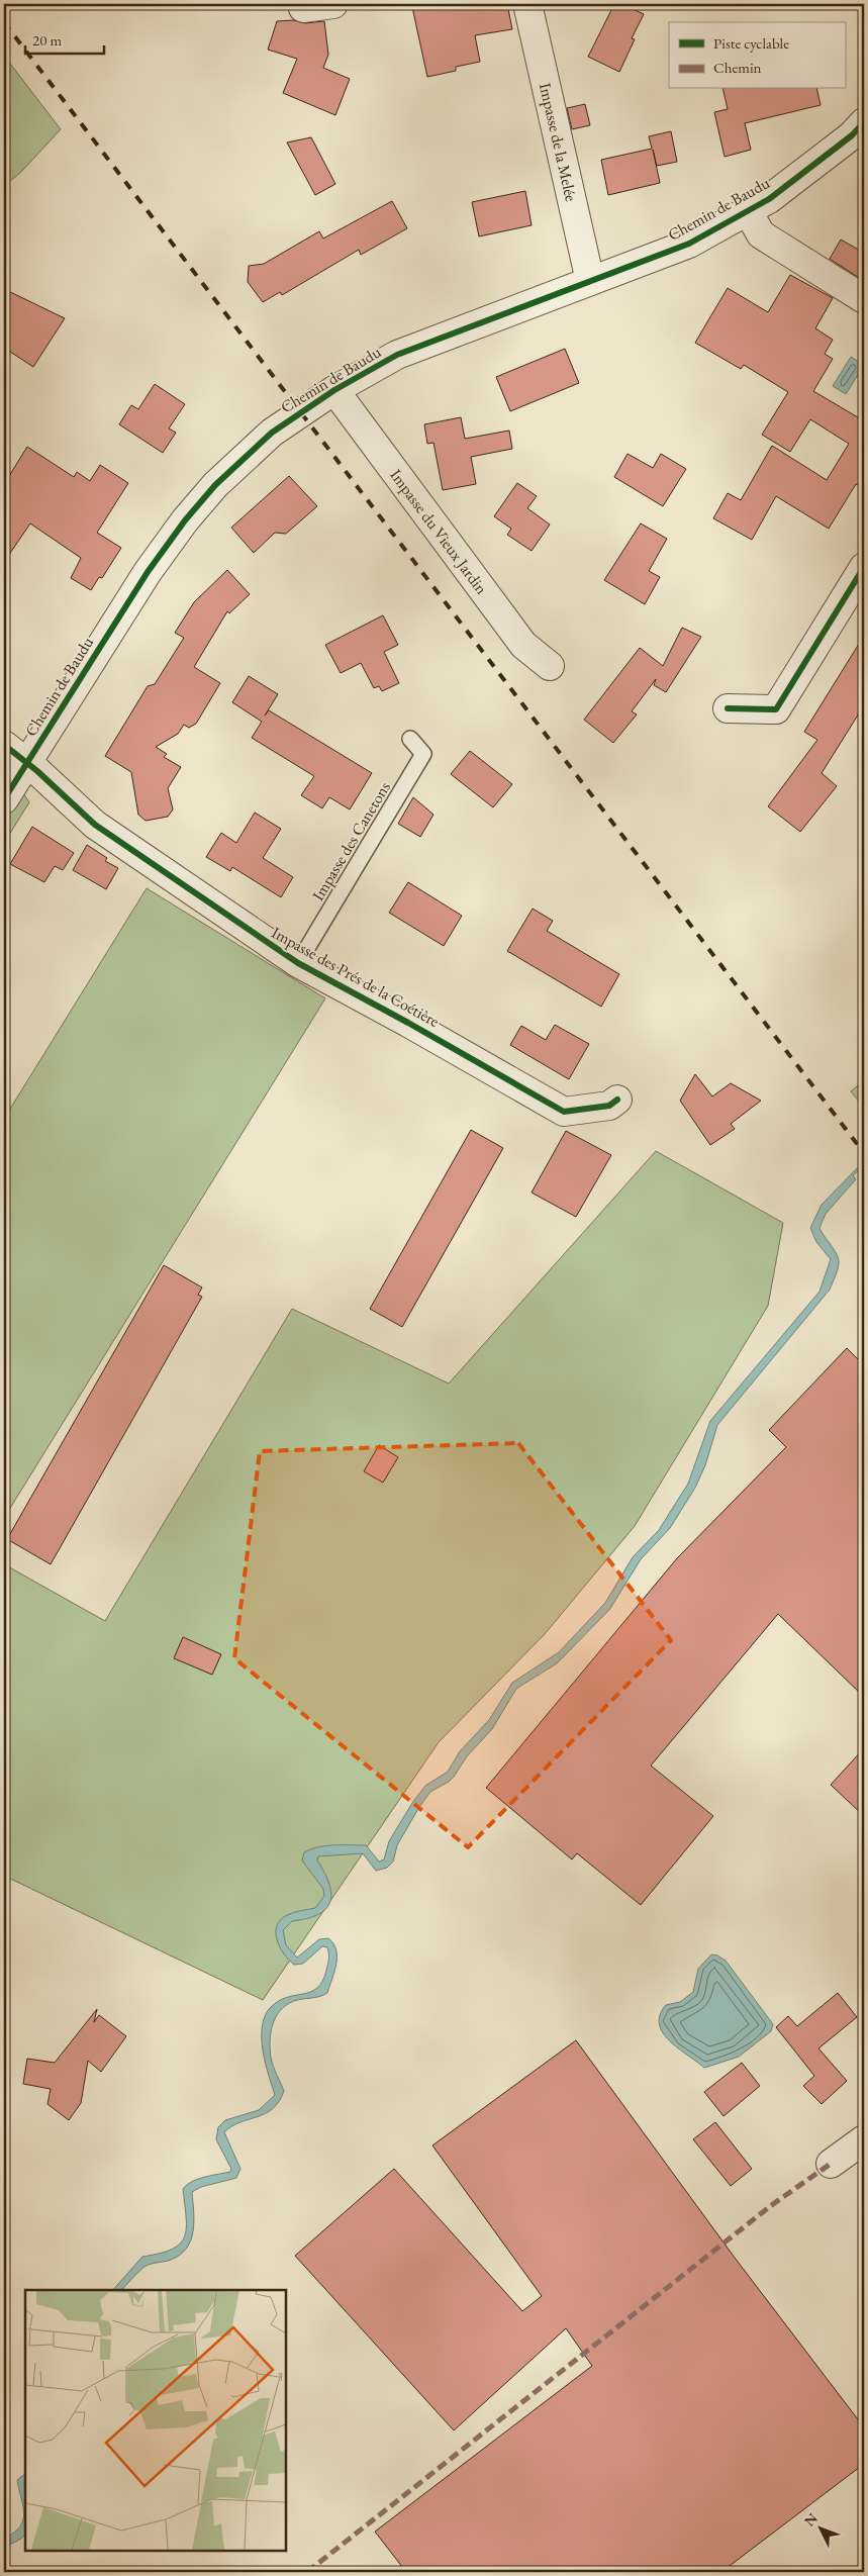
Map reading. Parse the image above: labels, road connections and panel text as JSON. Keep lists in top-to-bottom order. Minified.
{"streets":{"street":["Impasse de la Melée","Chemin de Baudu","Impasse du Vieux Jardin","Impasse des Prés de la Coétière"],"lane":["Impasse des Canetons"]},"crossings":[["Impasse de la Melée","Chemin de Baudu"],["Chemin de Baudu","Impasse du Vieux Jardin"],["Chemin de Baudu","Impasse des Prés de la Coétière"],["Impasse des Canetons","Impasse des Prés de la Coétière"]],"legend":["Piste cyclable","Chemin"],"scale_bar":"20 m","north":"top left"}
